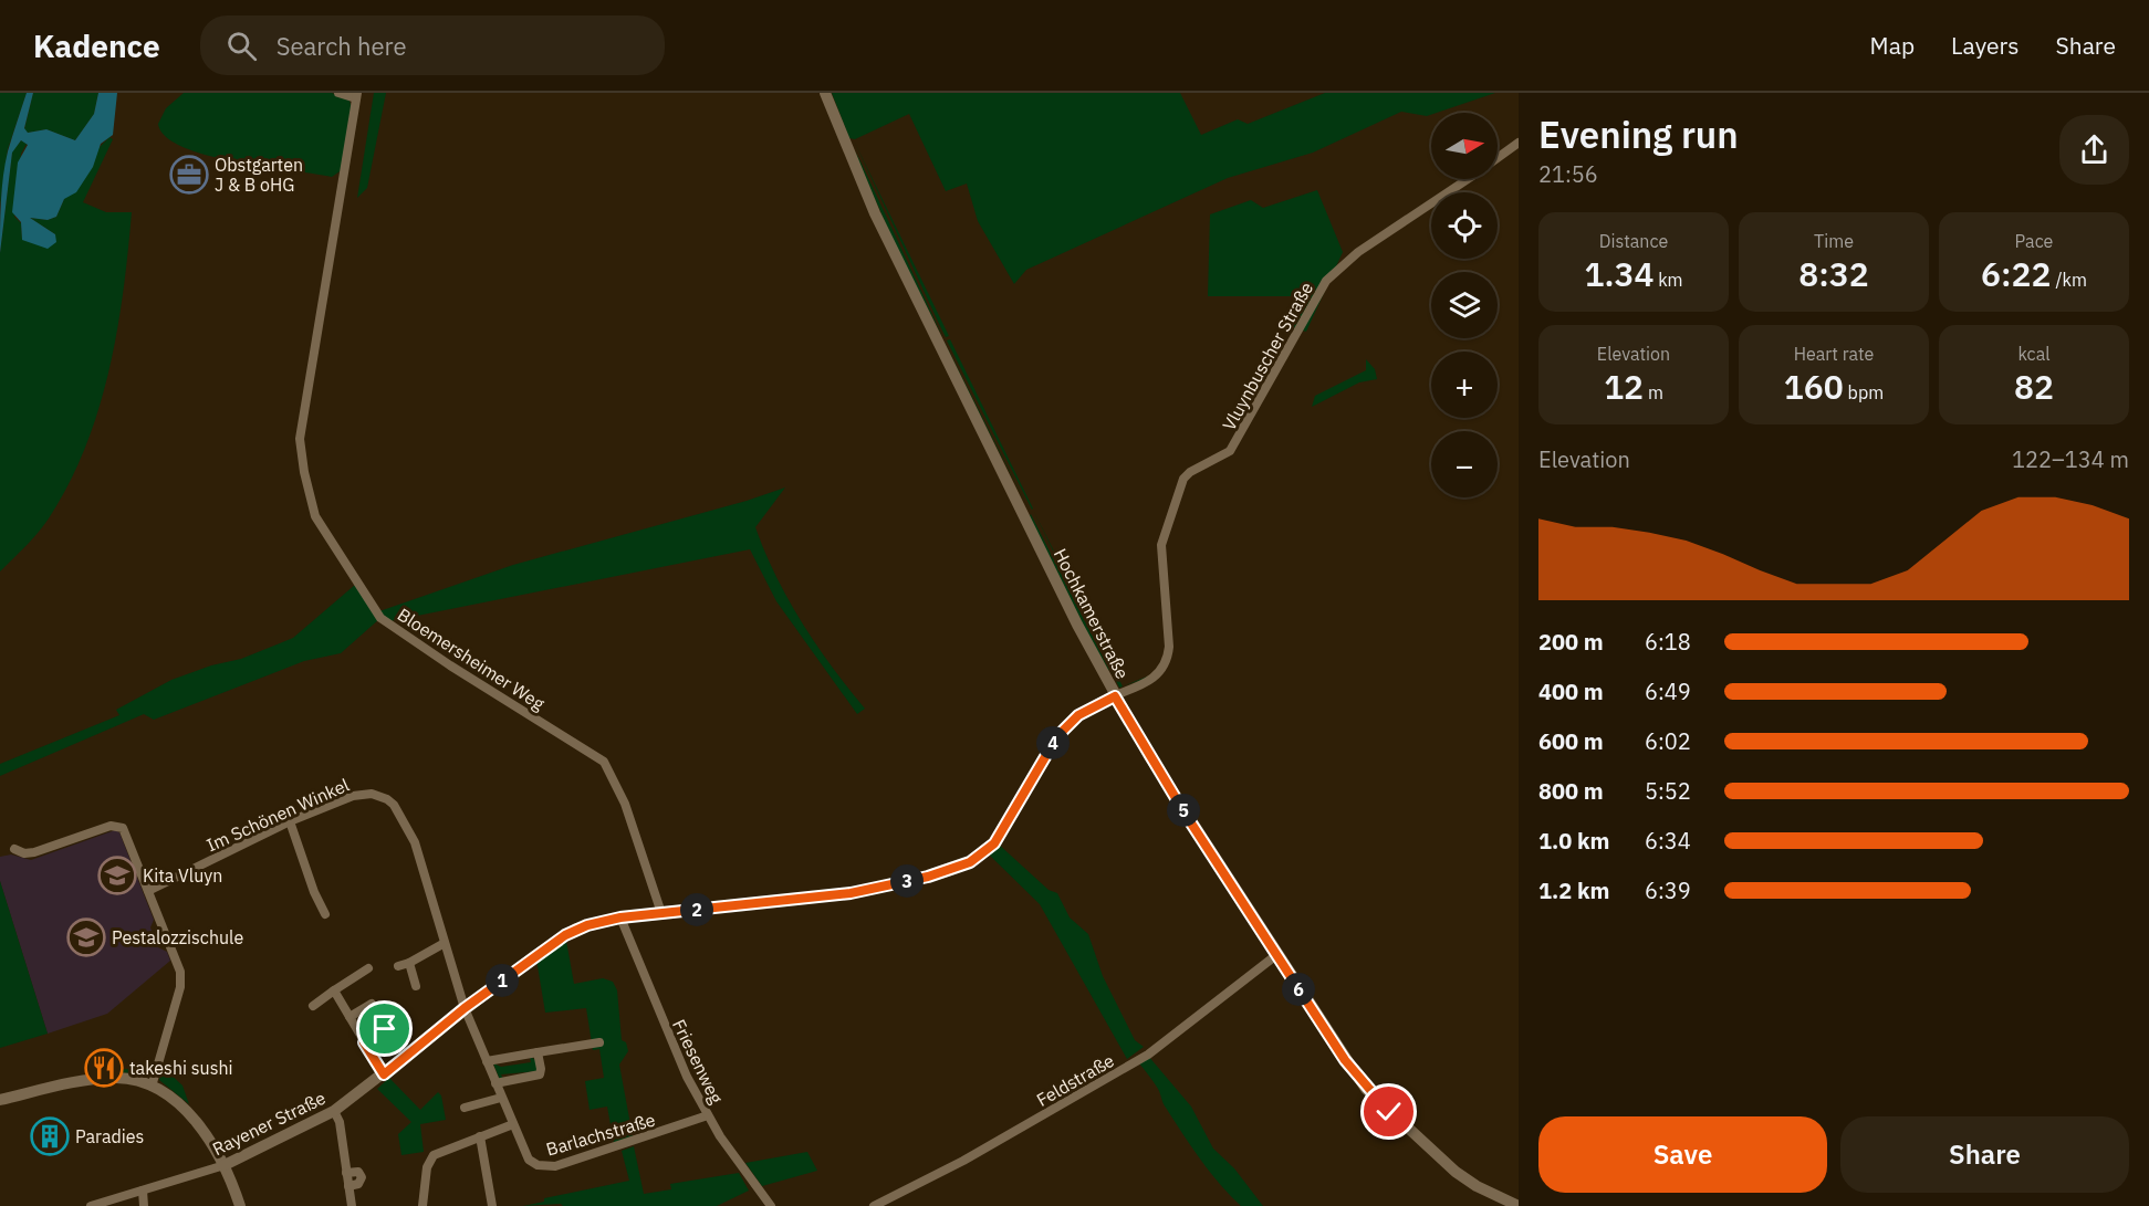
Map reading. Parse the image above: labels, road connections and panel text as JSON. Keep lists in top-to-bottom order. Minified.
{"streets":{"street":["Vluynbuscher Straße","Hochkamerstraße","Bloemersheimer Weg","Im Schönen Winkel","Friesenweg","Feldstraße","Rayener Straße","Barlachstraße"]},"crossings":[["Vluynbuscher Straße","Hochkamerstraße"],["Vluynbuscher Straße","Rayener Straße"],["Hochkamerstraße","Feldstraße"],["Hochkamerstraße","Rayener Straße"],["Bloemersheimer Weg","Rayener Straße"],["Im Schönen Winkel","Rayener Straße"],["Im Schönen Winkel","Barlachstraße"],["Friesenweg","Rayener Straße"],["Friesenweg","Barlachstraße"],["Rayener Straße","Barlachstraße"]],"places":{"office":["Obstgarten J & B oHG"],"school or university":["Kita Vluyn","Pestalozzischule"],"restaurant":["takeshi sushi"],"building":["Paradies"]},"north":"right","page":{"header":"Kadence","search":"Search here","nav":["Map","Layers","Share"],"heading":["Evening run","21:56"],"map_buttons":["+","−"],"stats":[["Distance","1.34 km"],["Time","8:32"],["Pace","6:22 /km"],["Elevation","12 m"],["Heart rate","160 bpm"],["kcal","82"]],"chart":["Elevation","122–134 m"],"list":[{"name":"200 m","note":"6:18"},{"name":"400 m","note":"6:49"},{"name":"600 m","note":"6:02"},{"name":"800 m","note":"5:52"},{"name":"1.0 km","note":"6:34"},{"name":"1.2 km","note":"6:39"}],"pins":["4","5","3","2","1","6"],"buttons":["Save","Share"]}}
